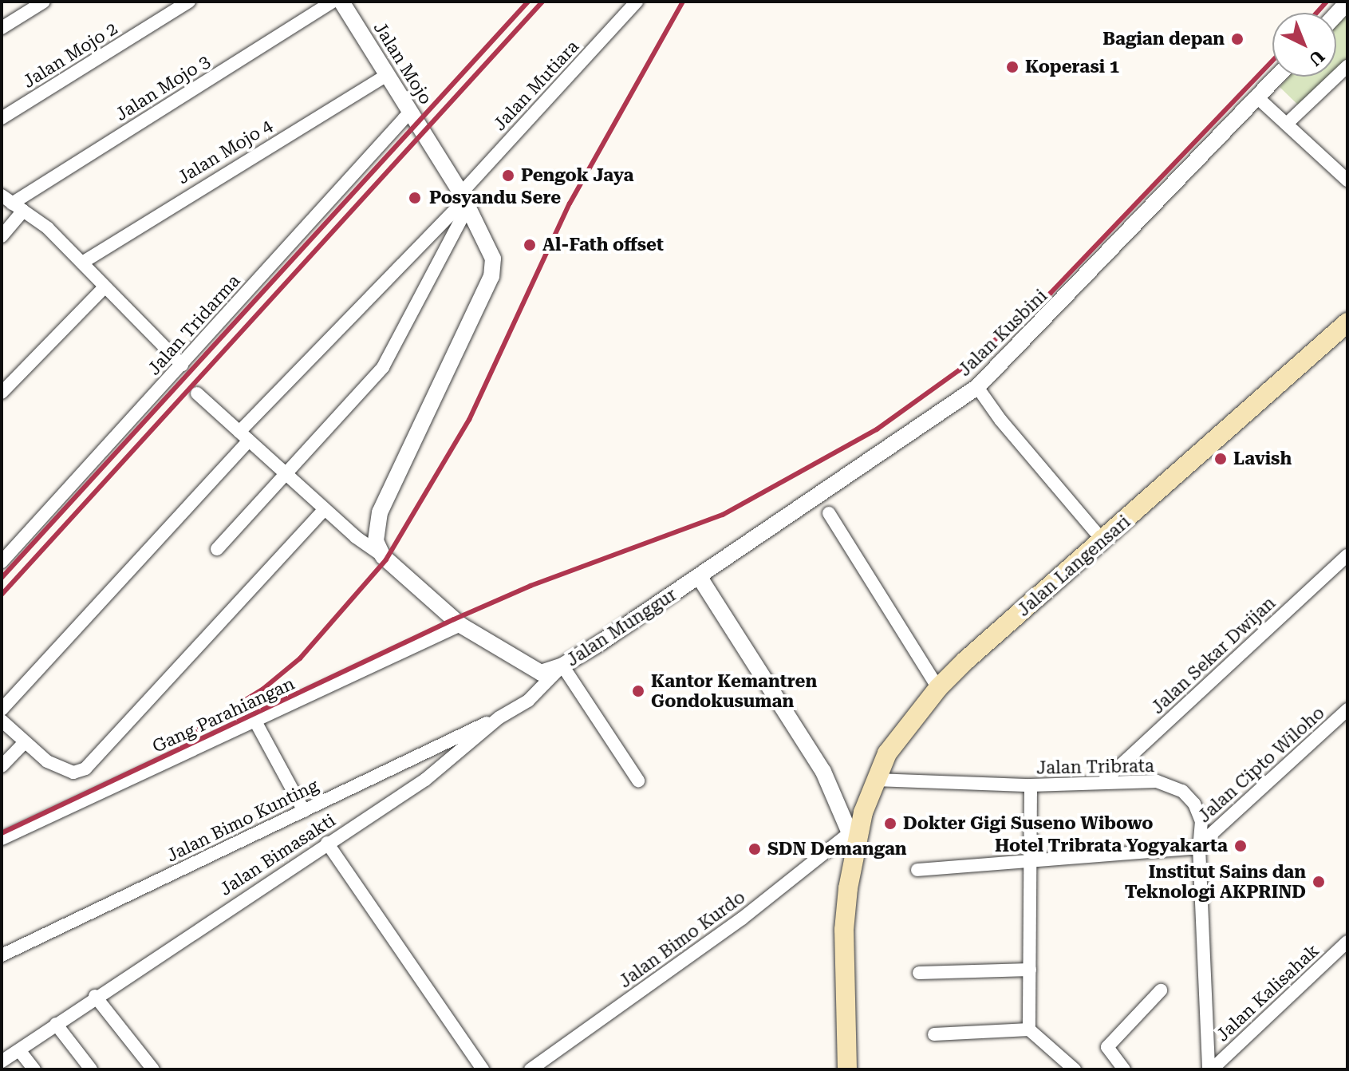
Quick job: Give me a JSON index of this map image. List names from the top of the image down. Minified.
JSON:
{"streets":{"main road":["Jalan Langensari"],"street":["Jalan Mojo 2","Jalan Mojo","Jalan Mutiara","Jalan Mojo 3","Jalan Mojo 4","Jalan Tridarma","Jalan Kusbini","Jalan Munggur","Jalan Sekar Dwijan","Gang Parahiangan","Jalan Cipto Wiloho","Jalan Tribrata","Jalan Bimo Kunting","Jalan Bimasakti","Jalan Bimo Kurdo","Jalan Kalisahak"]},"crossings":[["Jalan Mojo","Jalan Mutiara"],["Jalan Mojo","Jalan Mojo 4"],["Jalan Mojo","Jalan Tridarma"],["Jalan Kusbini","Jalan Munggur"],["Jalan Langensari","Jalan Tribrata"],["Jalan Langensari","Jalan Bimo Kurdo"],["Jalan Munggur","Gang Parahiangan"],["Jalan Munggur","Jalan Bimasakti"],["Jalan Sekar Dwijan","Jalan Tribrata"],["Jalan Cipto Wiloho","Jalan Tribrata"],["Jalan Tribrata","Jalan Kalisahak"],["Jalan Bimo Kunting","Jalan Bimasakti"]],"places":["Bagian depan","Koperasi 1","Pengok Jaya","Posyandu Sere","Al-Fath offset","Lavish","Kantor Kemantren Gondokusuman","Dokter Gigi Suseno Wibowo","Hotel Tribrata Yogyakarta","SDN Demangan","Institut Sains dan Teknologi AKPRIND"],"north":"bottom right"}
